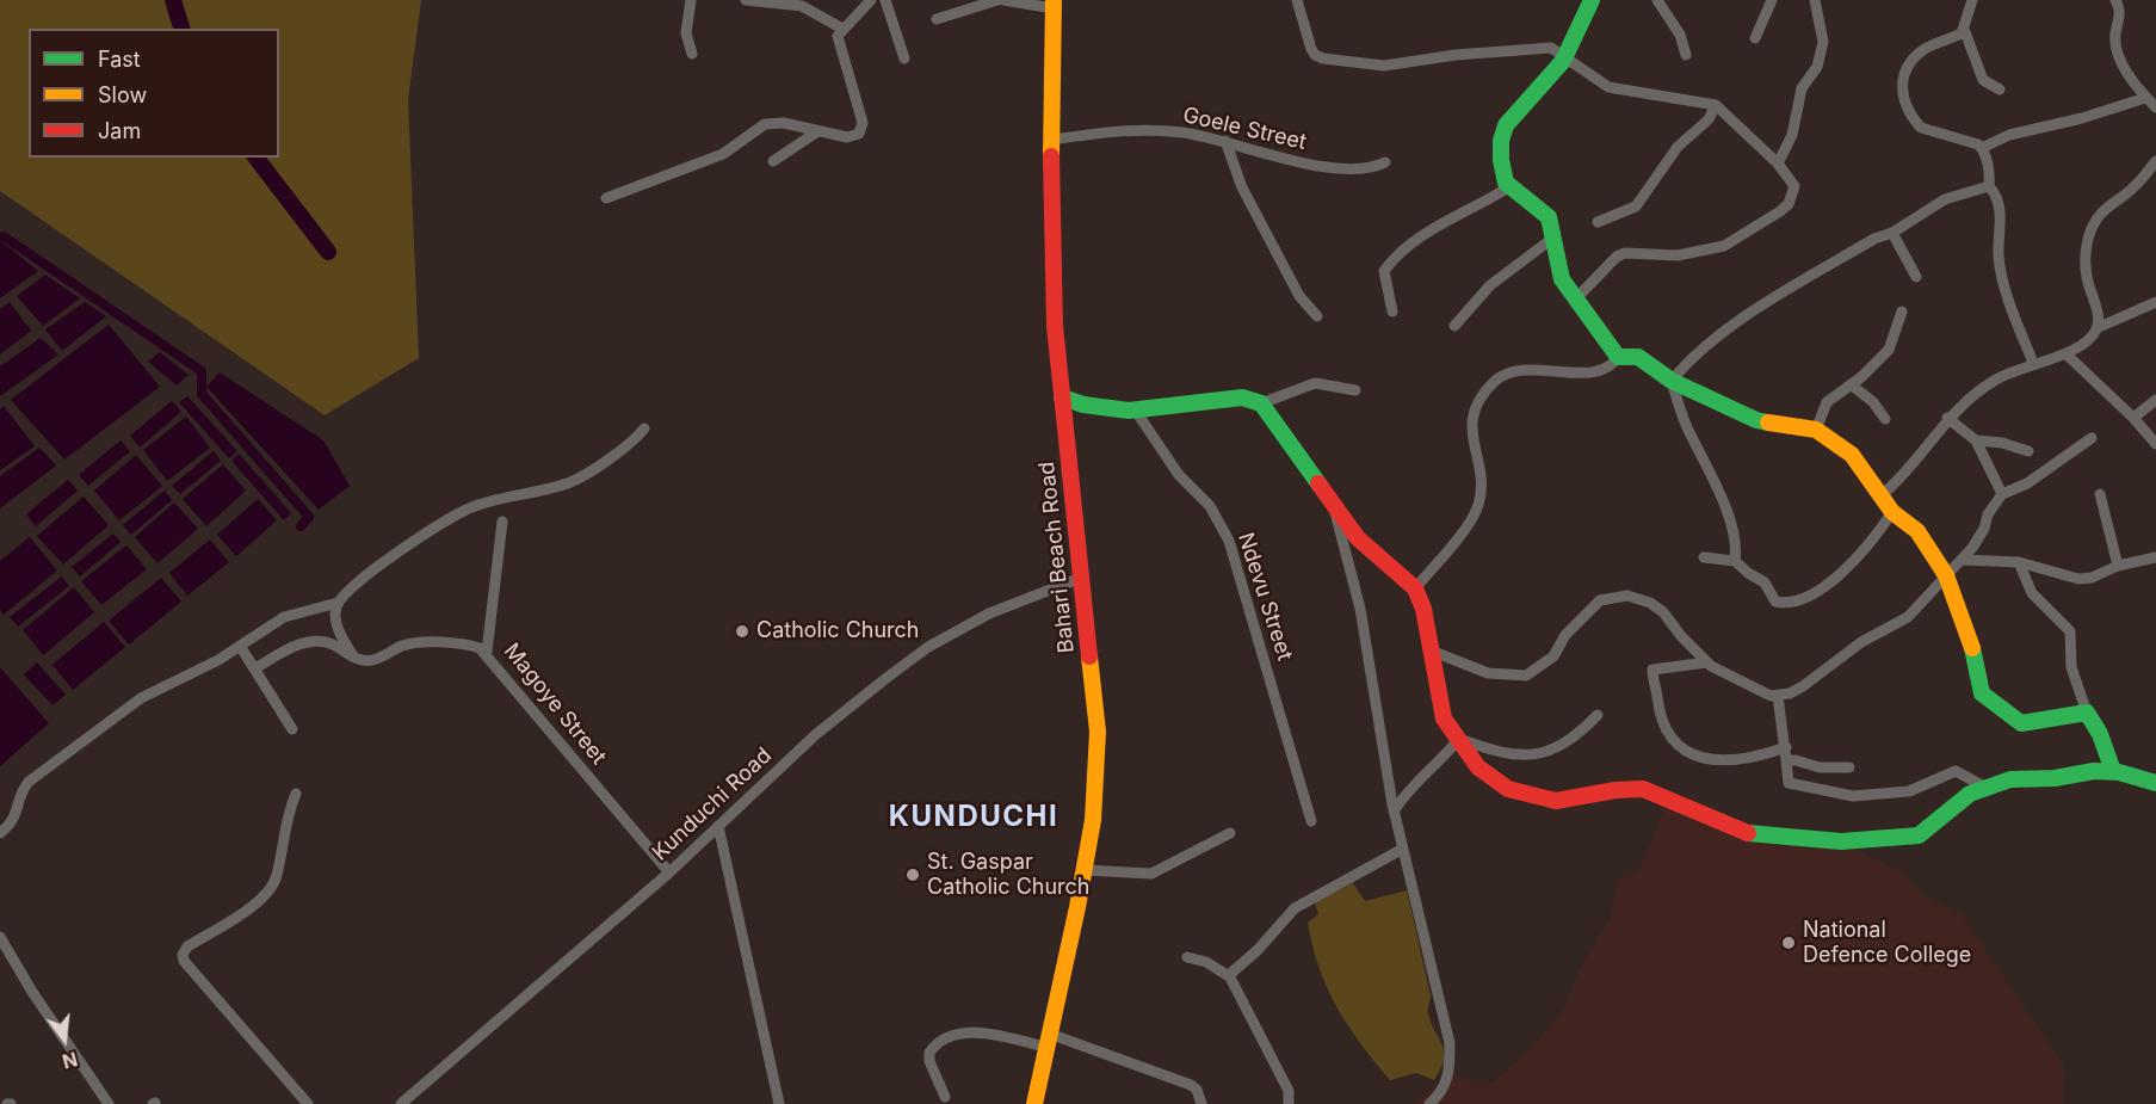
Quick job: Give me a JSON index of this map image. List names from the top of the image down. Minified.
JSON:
{"streets":{"street":["Goele Street","Bahari Beach Road","Ndevu Street","Magoye Street","Kunduchi Road"]},"crossings":[["Goele Street","Bahari Beach Road"],["Bahari Beach Road","Kunduchi Road"],["Magoye Street","Kunduchi Road"]],"districts":["KUNDUCHI"],"places":["Catholic Church","St. Gaspar Catholic Church","National Defence College"],"legend":["Fast","Slow","Jam"],"north":"bottom"}
